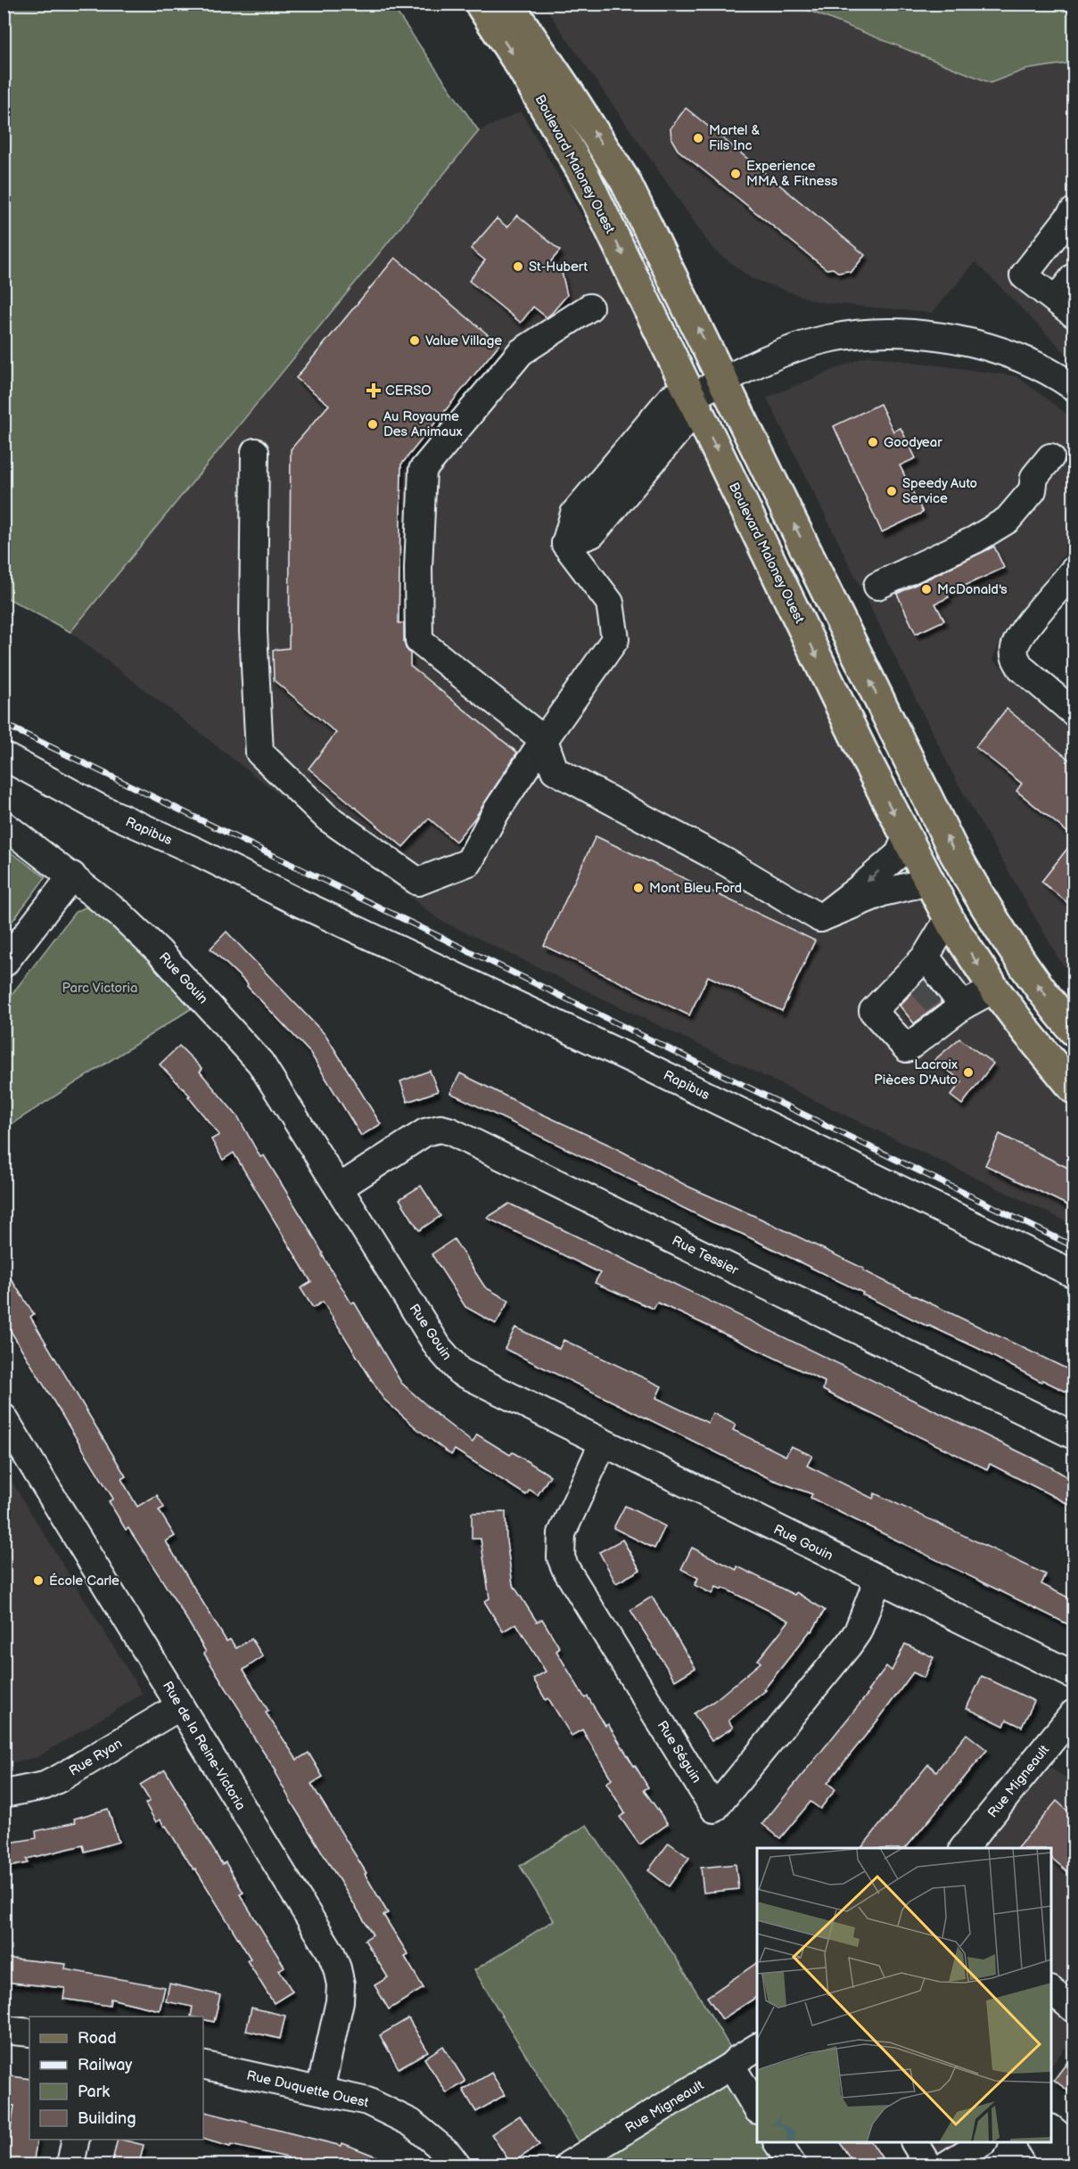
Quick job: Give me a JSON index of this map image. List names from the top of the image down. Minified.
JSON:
{"streets":{"main road":["Boulevard Maloney Ouest"],"street":["Rapibus","Rue Gouin","Rue Tessier","Rue de la Reine-Victoria","Rue Séguin","Rue Ryan","Rue Migneault","Rue Duquette Ouest"]},"crossings":[["Rue Gouin","Rue Tessier"],["Rue Gouin","Rue Séguin"],["Rue de la Reine-Victoria","Rue Ryan"],["Rue de la Reine-Victoria","Rue Duquette Ouest"]],"parks":["Parc Victoria"],"places":{"other":["Martel & Fils Inc","Experience MMA & Fitness","St-Hubert","Value Village","Au Royaume Des Animaux","Goodyear","Speedy Auto Service","McDonald's","Mont Bleu Ford","Lacroix Pièces D'Auto","École Carle"],"health":["CERSO"]},"legend":["Road","Railway","Park","Building"]}
